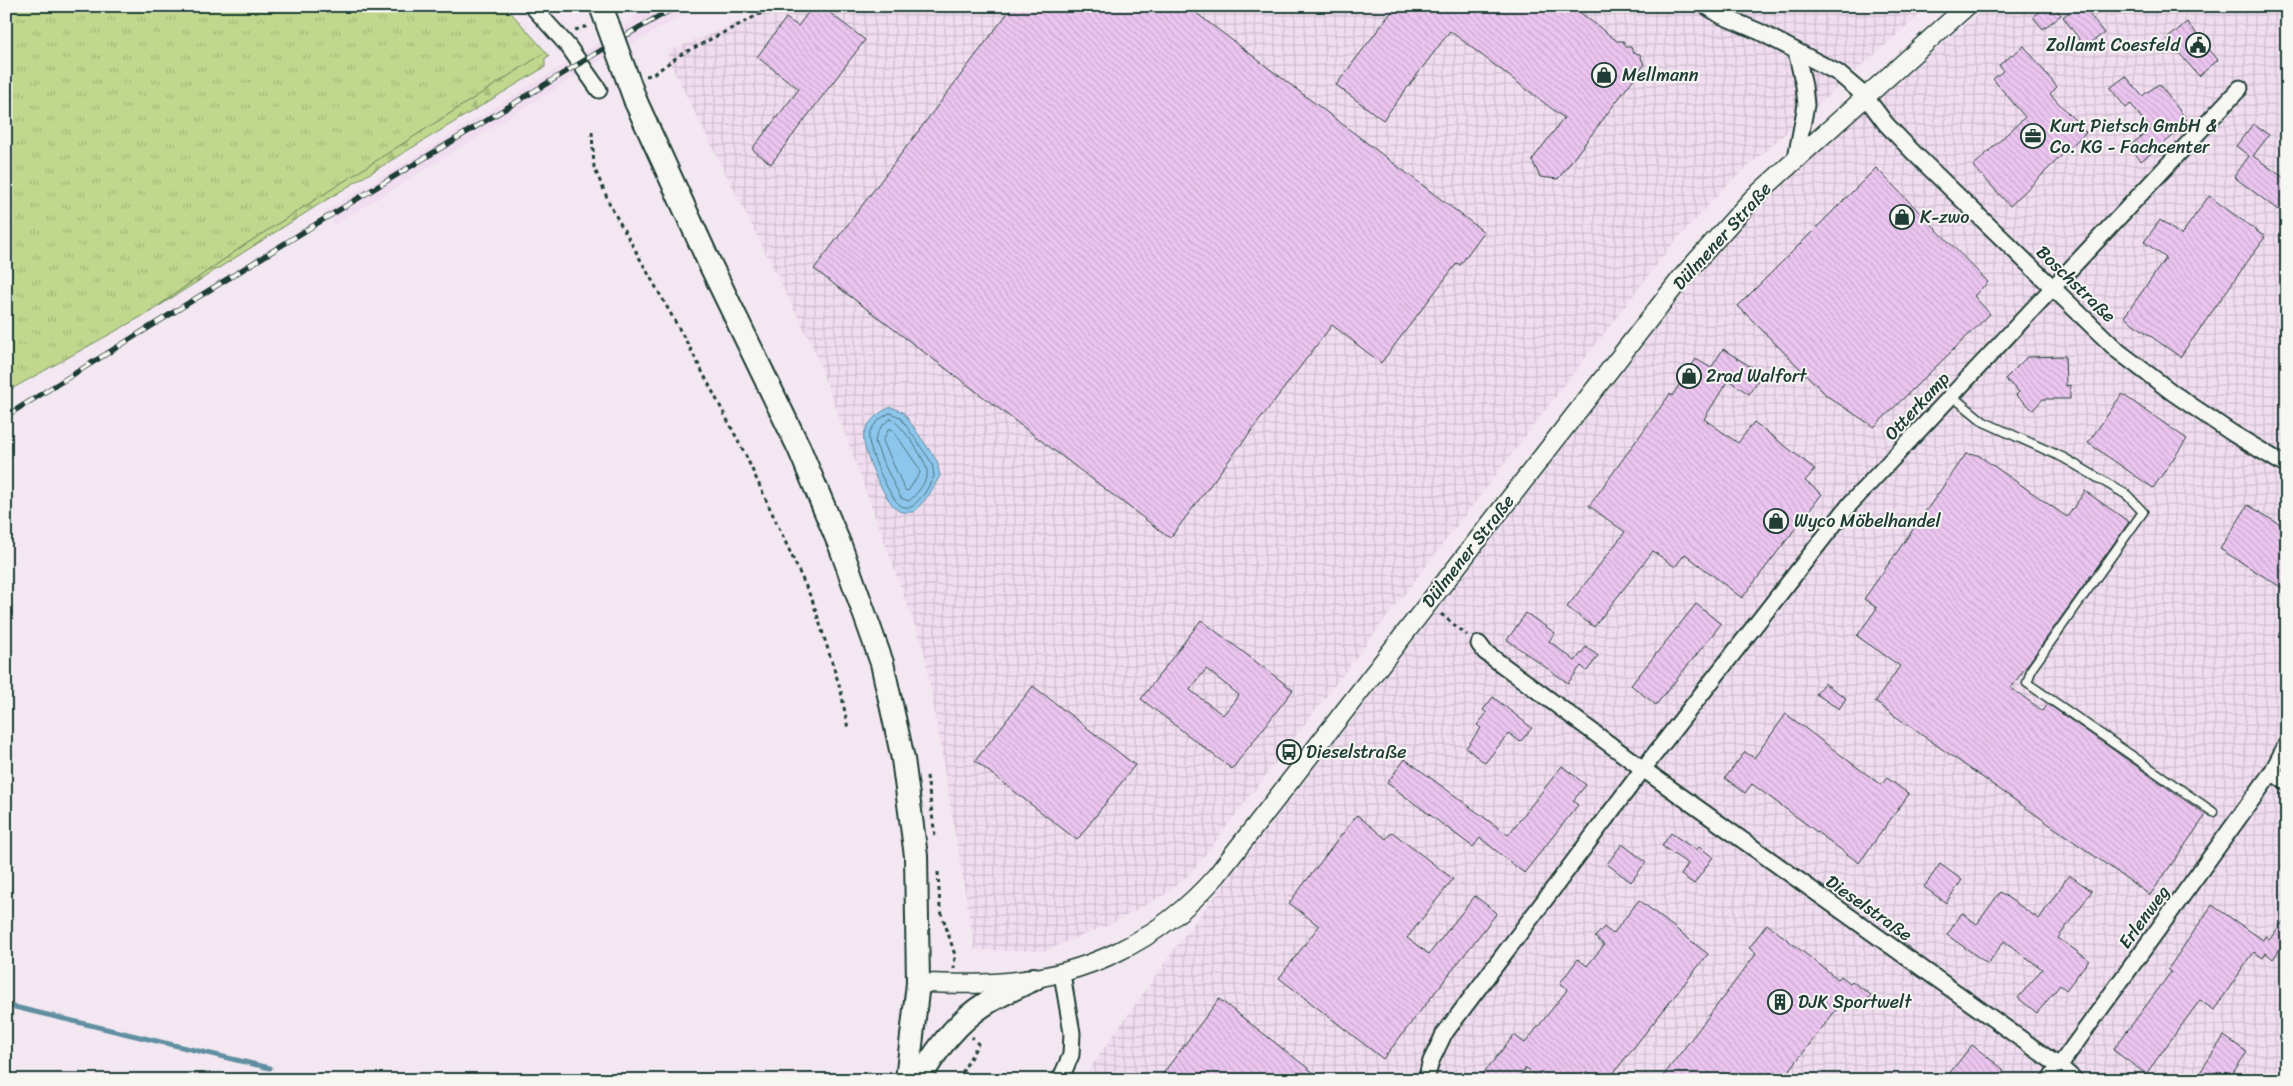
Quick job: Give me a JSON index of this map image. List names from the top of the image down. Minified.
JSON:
{"streets":{"street":["Dülmener Straße","Boschstraße","Otterkamp","Dieselstraße","Erlenweg"]},"crossings":[["Dülmener Straße","Boschstraße"],["Boschstraße","Otterkamp"],["Otterkamp","Dieselstraße"],["Dieselstraße","Erlenweg"]],"places":{"public building":["Zollamt Coesfeld"],"shop":["Mellmann","K-zwo","2rad Walfort","Wyco Möbelhandel"],"office":["Kurt Pietsch GmbH & Co. KG - Fachcenter"],"bus stop":["Dieselstraße"],"building":["DJK Sportwelt"]}}
